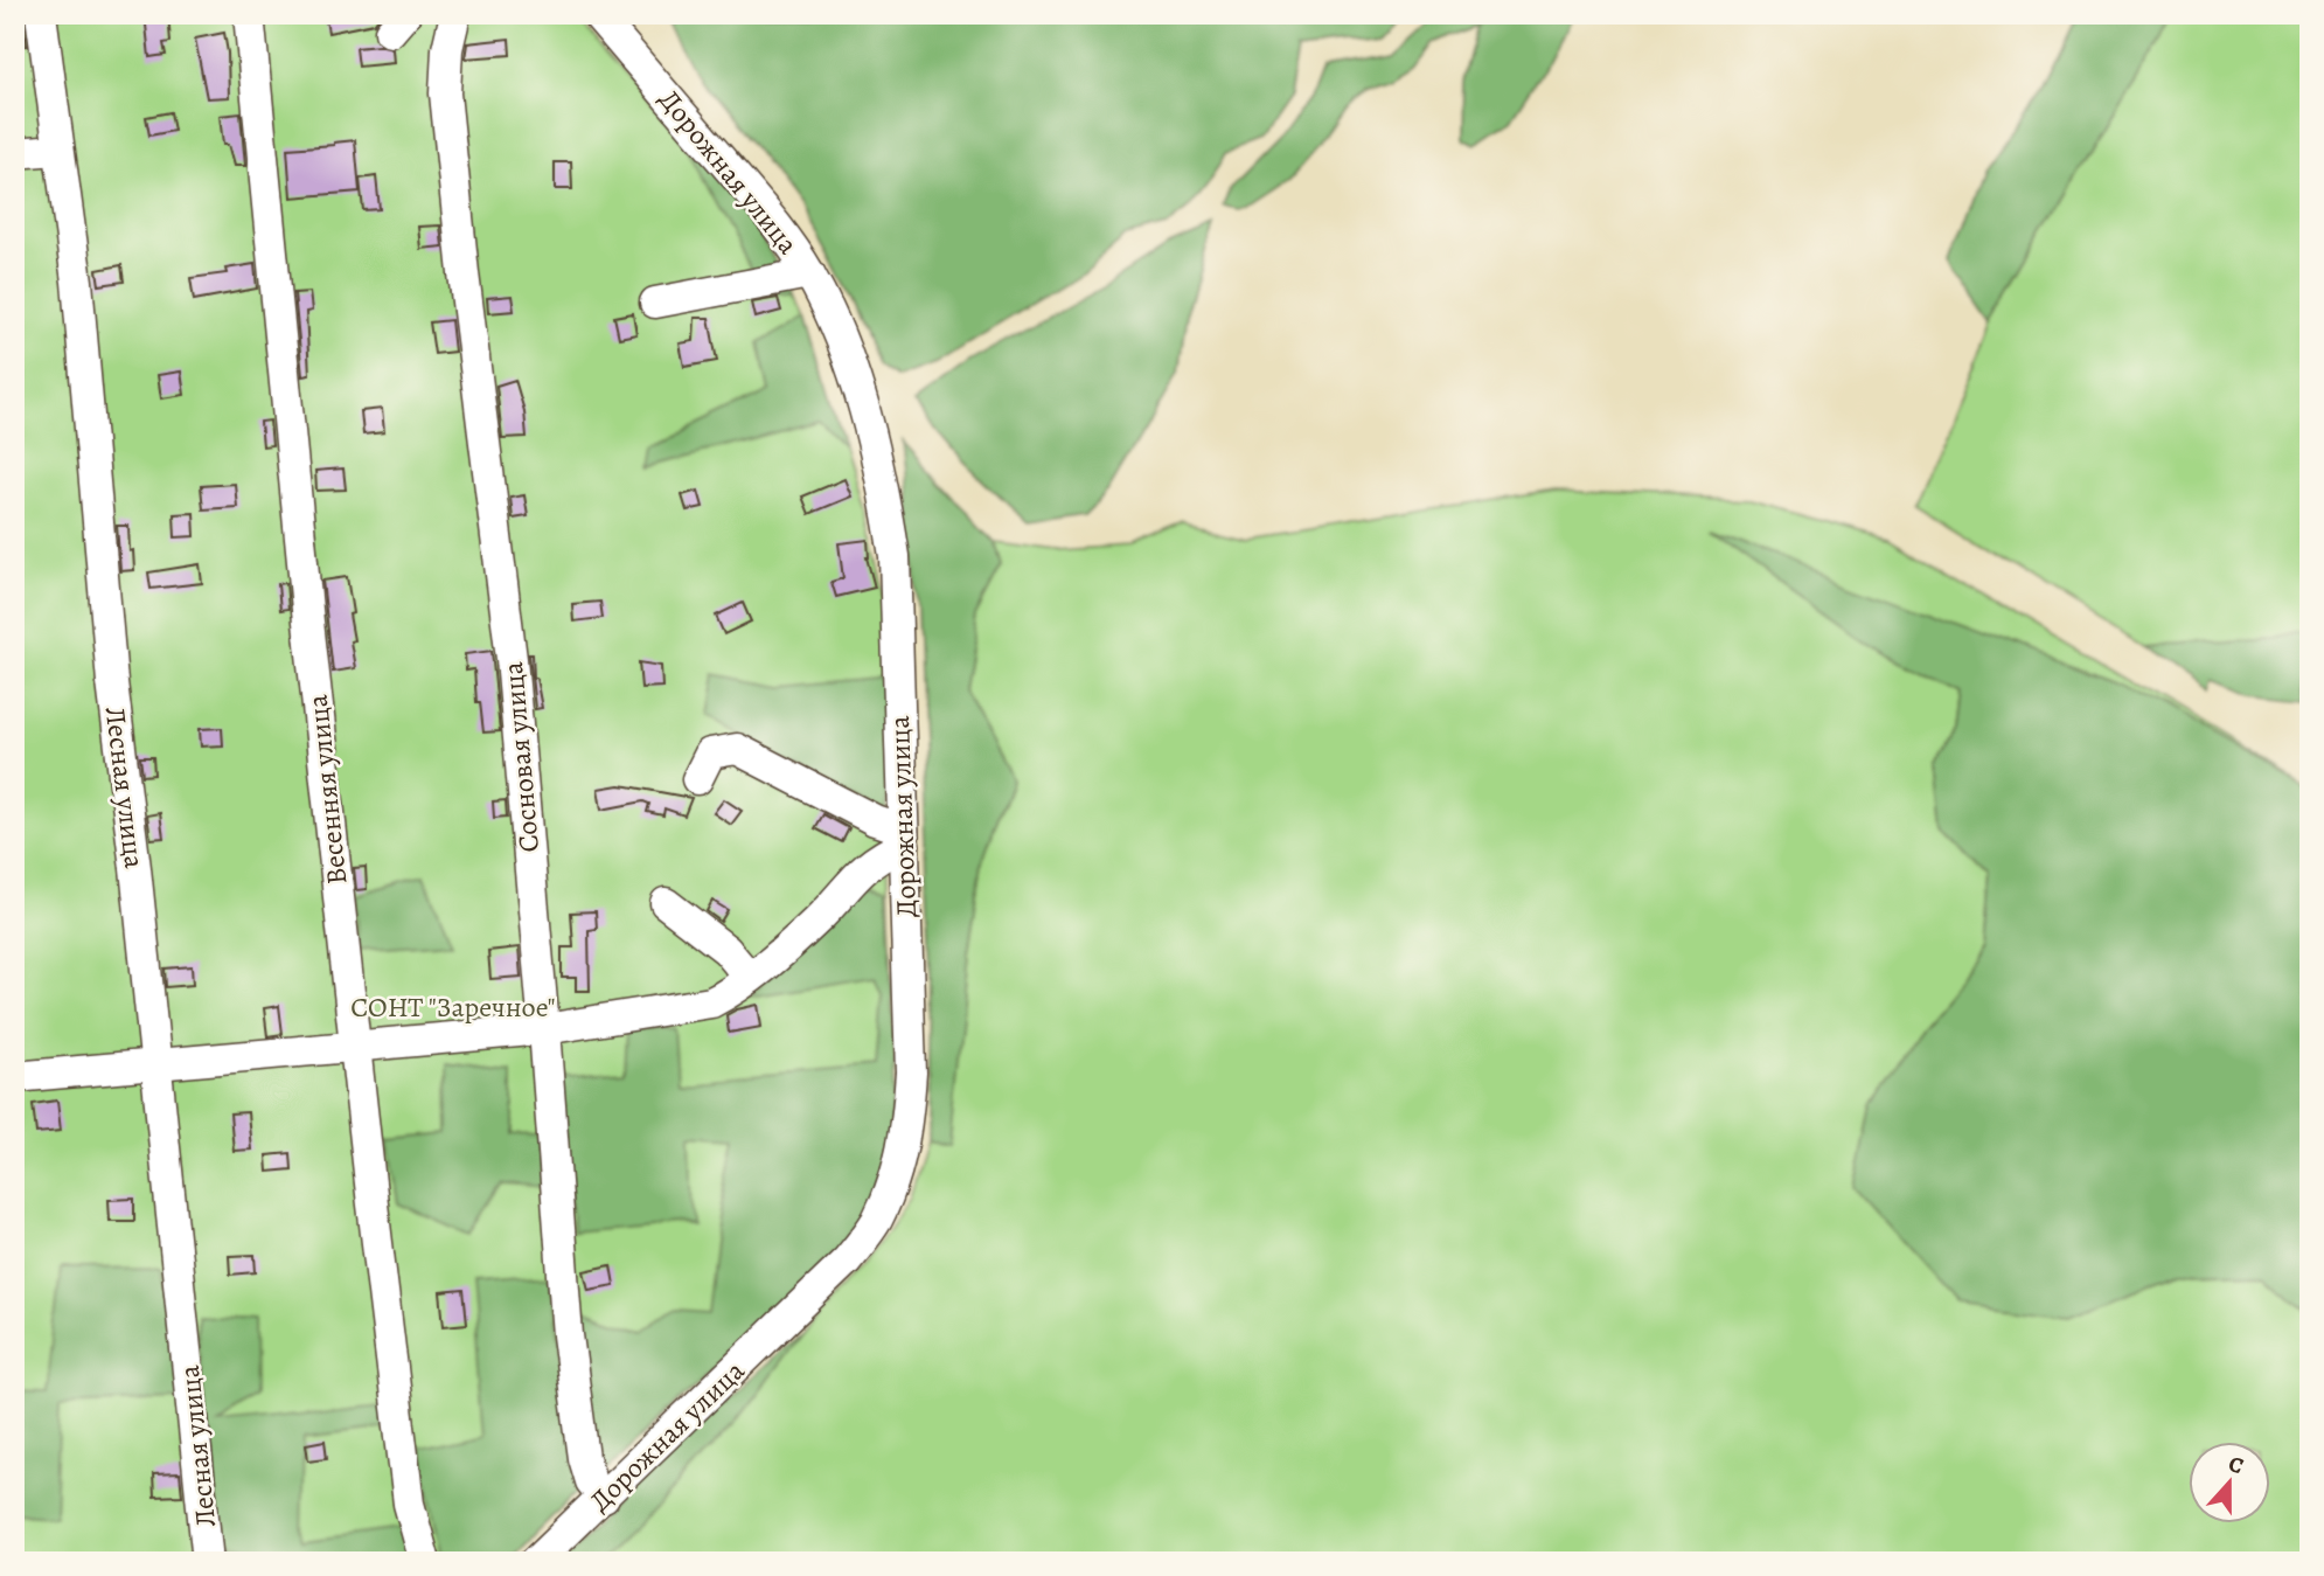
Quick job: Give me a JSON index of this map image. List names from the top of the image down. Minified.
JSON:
{"streets":{"street":["Дорожная улица","Сосновая улица","Лесная улица","Весенняя улица"]},"crossings":[["Дорожная улица","Сосновая улица"]],"parks":["СОНТ \"Заречное\""],"north":"top"}
